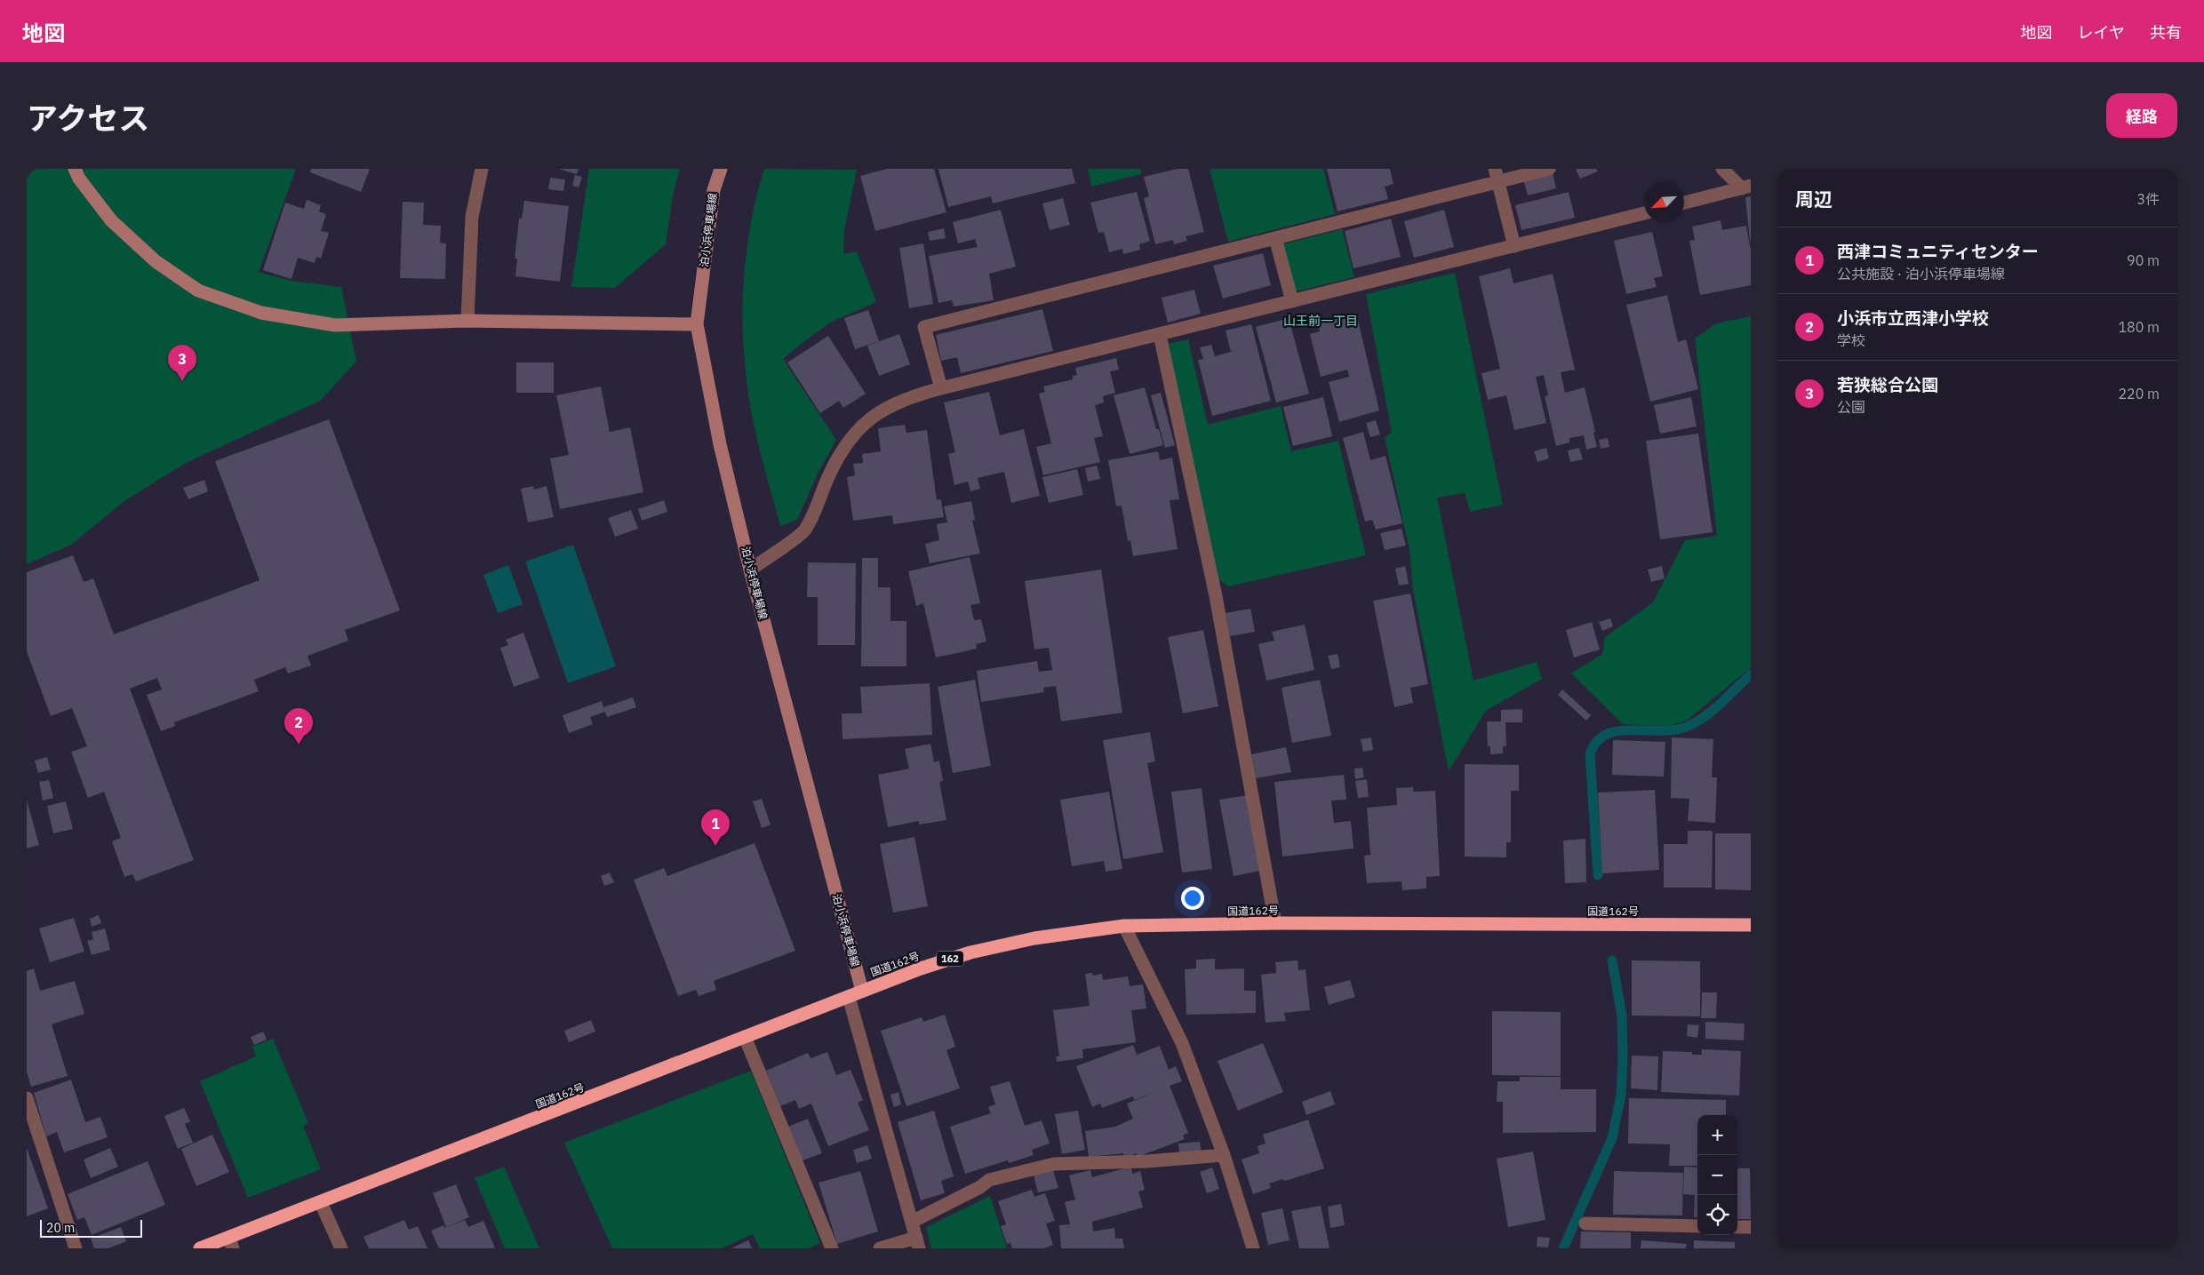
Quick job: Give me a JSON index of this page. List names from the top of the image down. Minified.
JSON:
{"streets":{"highway":["国道162号","162"],"main road":["泊小浜停車場線"]},"crossings":[["泊小浜停車場線","国道162号"]],"districts":["山王前一丁目"],"scale_bar":"20 m","north":"bottom left","page":{"header":"地図","nav":["地図","レイヤ","共有"],"title":"アクセス","buttons":"経路","heading":["周辺","3件"],"list":[{"mark":"1","name":"西津コミュニティセンター","note":"公共施設 · 泊小浜停車場線","value":"90 m"},{"mark":"2","name":"小浜市立西津小学校","note":"学校","value":"180 m"},{"mark":"3","name":"若狭総合公園","note":"公園","value":"220 m"}],"pins":["3","2","1"],"map_buttons":["+","−"],"scale":"20 m"}}
